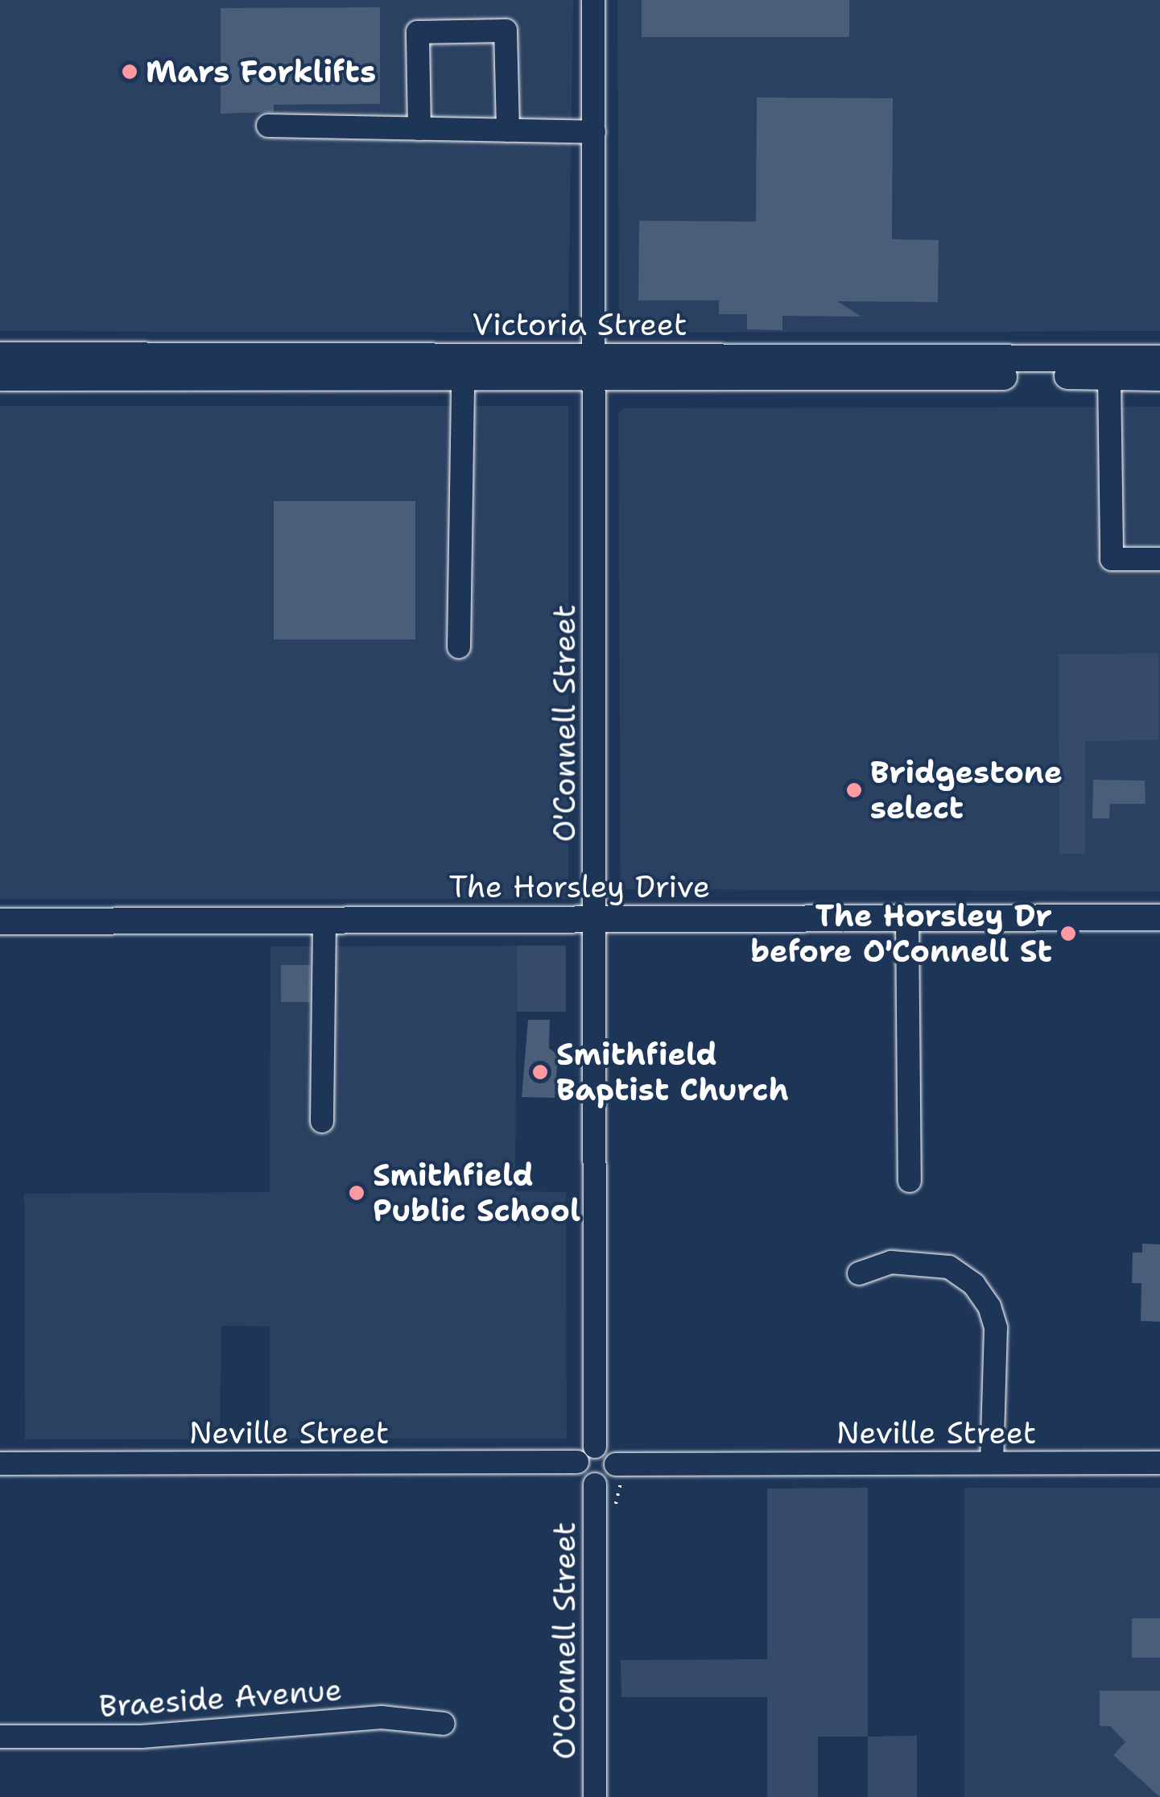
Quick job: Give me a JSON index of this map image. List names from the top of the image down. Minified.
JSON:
{"streets":{"main road":["Victoria Street","The Horsley Drive"],"street":["O'Connell Street","Neville Street","Braeside Avenue"]},"crossings":[["Victoria Street","O'Connell Street"],["O'Connell Street","The Horsley Drive"],["O'Connell Street","Neville Street"]],"places":["Mars Forklifts","Bridgestone select","The Horsley Dr before O'Connell St","Smithfield Baptist Church","Smithfield Public School"]}
